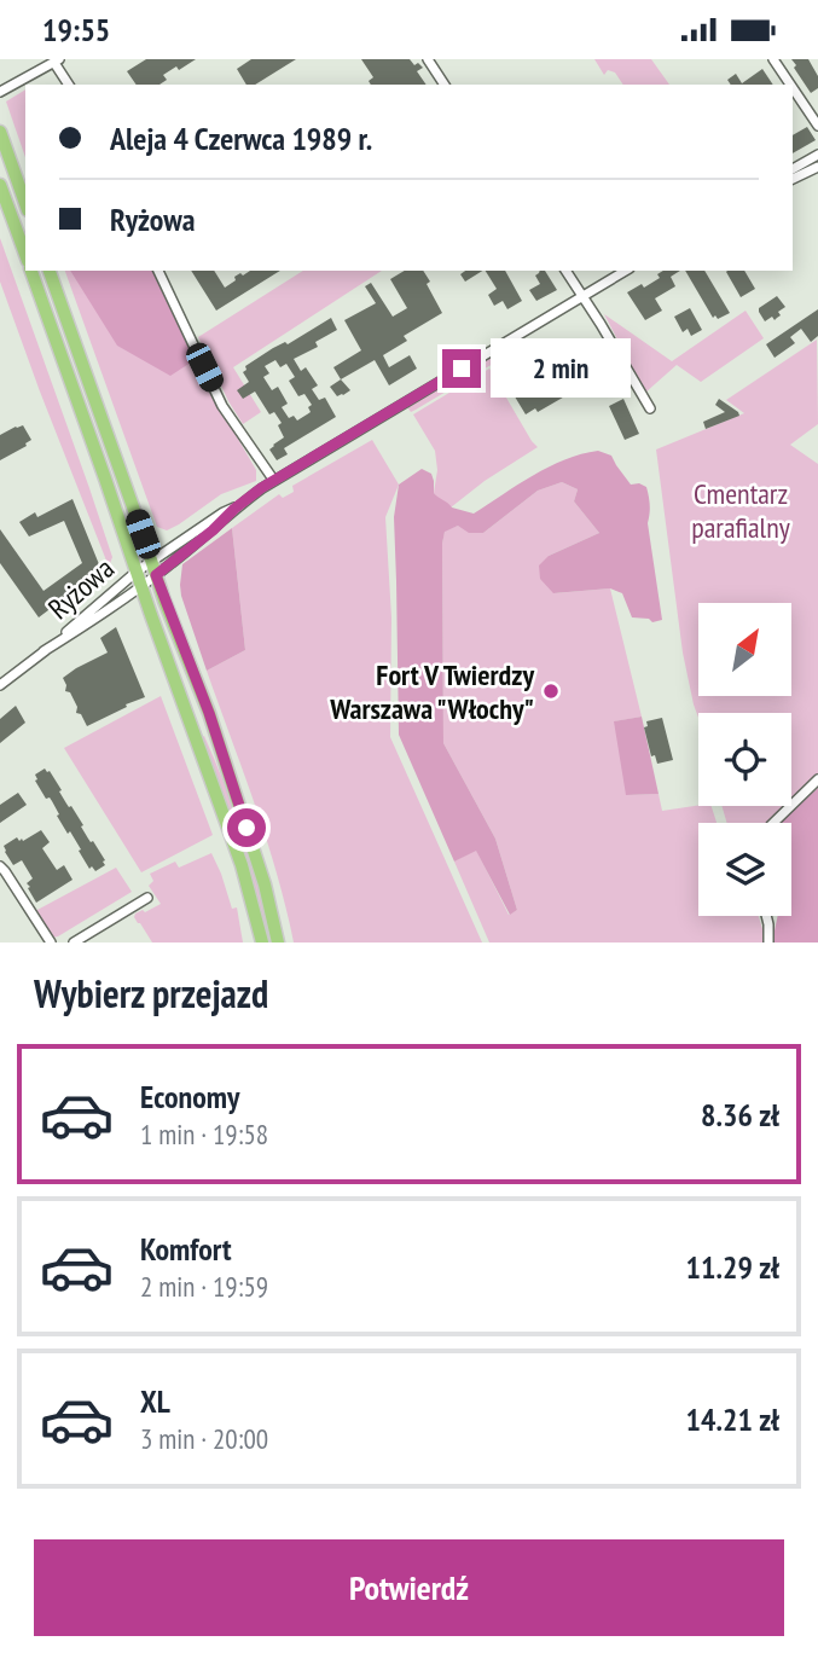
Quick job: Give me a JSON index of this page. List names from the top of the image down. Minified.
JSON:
{"streets":{"street":["Ryżowa"]},"parks":["Cmentarz parafialny"],"places":["Fort V Twierdzy Warszawa \"Włochy\""],"north":"top right","page":{"status":"19:55","banner":["Aleja 4 Czerwca 1989 r.","Ryżowa"],"bubble":"2 min","heading":"Wybierz przejazd","list":[{"name":"Economy","note":"1 min · 19:58","value":"8.36 zł"},{"name":"Komfort","note":"2 min · 19:59","value":"11.29 zł"},{"name":"XL","note":"3 min · 20:00","value":"14.21 zł"}],"buttons":"Potwierdź"}}
